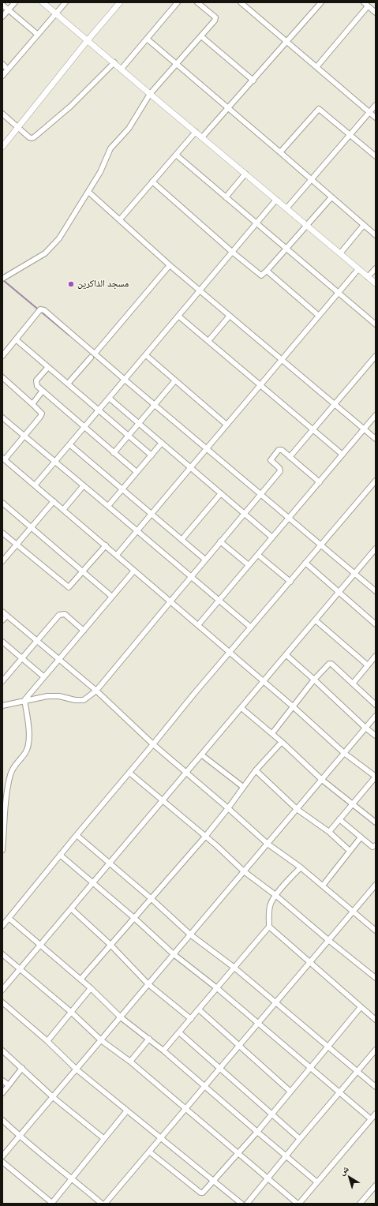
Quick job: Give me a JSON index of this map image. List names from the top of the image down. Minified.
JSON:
{"places":["مسجد الذاكرين"],"north":"top left"}
